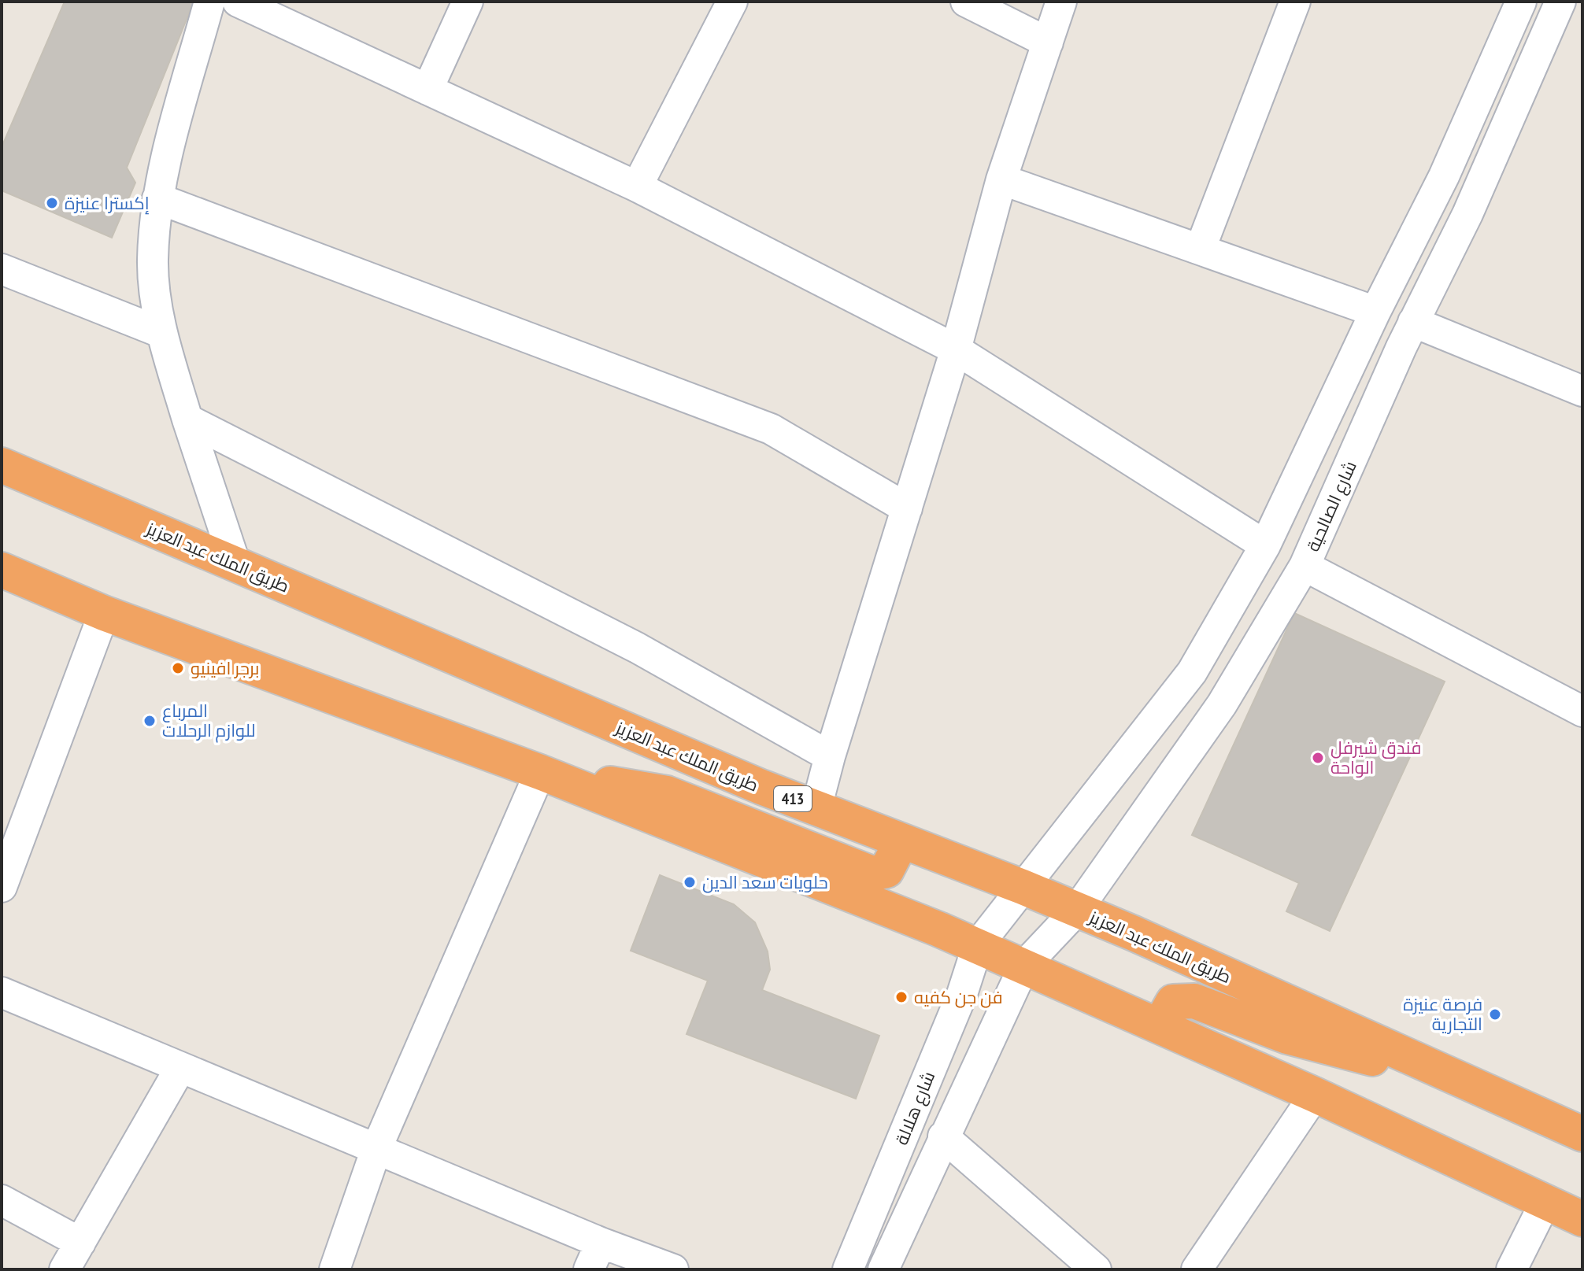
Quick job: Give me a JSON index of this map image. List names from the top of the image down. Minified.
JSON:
{"streets":{"highway":["طريق الملك عبد العزيز","413"],"street":["شارع الصالحية","شارع هلالة"]},"crossings":[["شارع الصالحية","طريق الملك عبد العزيز"],["شارع الصالحية","شارع هلالة"]],"places":["إكسترا عنيزة","برجر افينيو","المرباع للوازم الرحلات","فندق شيرفل الواحة","حلويات سعد الدين","فن جن كفيه","فرصة عنيزة التجارية"]}
